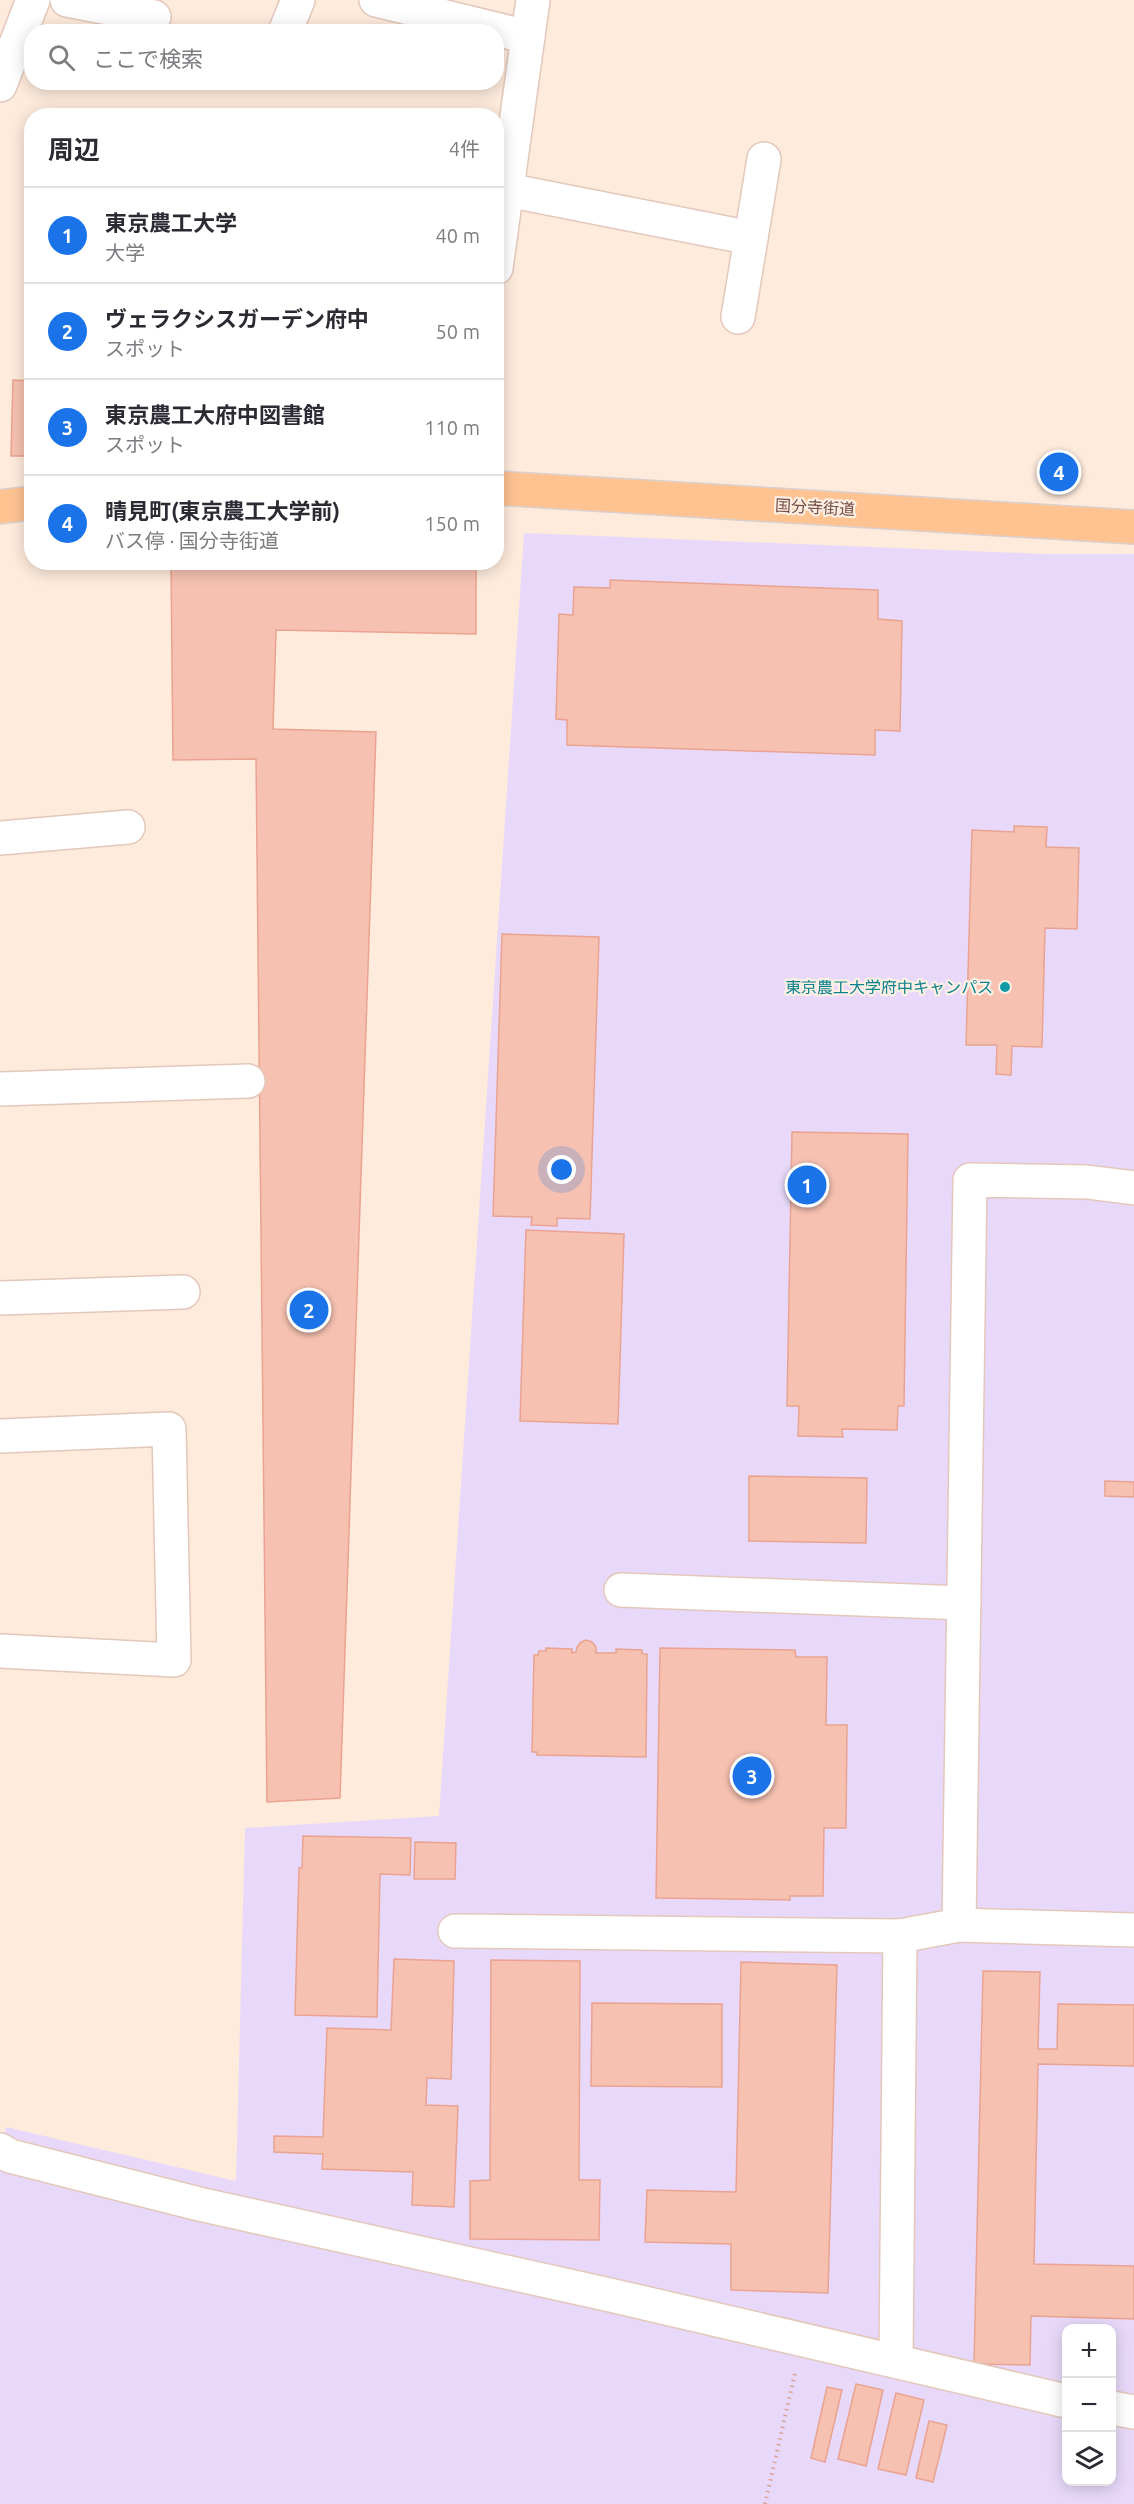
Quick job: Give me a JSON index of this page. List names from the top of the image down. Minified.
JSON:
{"streets":{"main road":["国分寺街道"]},"places":["東京農工大学府中キャンパス"],"page":{"search":"ここで検索","heading":["周辺","4件"],"list":[{"mark":"1","name":"東京農工大学","note":"大学","value":"40 m"},{"mark":"2","name":"ヴェラクシスガーデン府中","note":"スポット","value":"50 m"},{"mark":"3","name":"東京農工大府中図書館","note":"スポット","value":"110 m"},{"mark":"4","name":"晴見町(東京農工大学前)","note":"バス停 · 国分寺街道","value":"150 m"}],"pins":["4","1","2","3"],"map_buttons":["+","−"]}}
